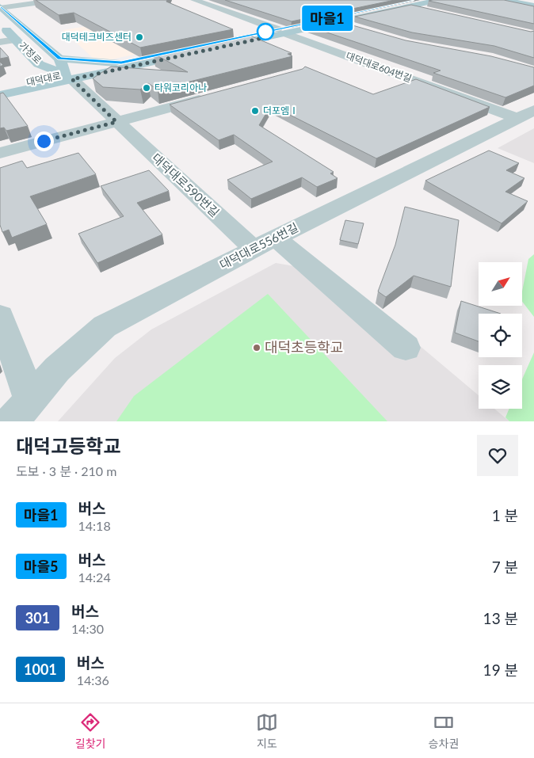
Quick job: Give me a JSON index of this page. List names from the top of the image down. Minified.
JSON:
{"streets":{"main road":["가정로","대덕대로"],"street":["대덕대로604번길","대덕대로590번길","대덕대로556번길"]},"crossings":[["가정로","대덕대로"],["가정로","대덕대로590번길"],["대덕대로604번길","대덕대로556번길"],["대덕대로","대덕대로590번길"],["대덕대로590번길","대덕대로556번길"]],"places":["대덕테크비즈센터","타워코리아나","더포엠Ⅰ","대덕초등학교"],"lines":["bus line 마을1"],"north":"top right","page":{"on_map":"마을1","heading":["대덕고등학교","도보 · 3 분 · 210 m"],"list":[{"mark":"마을1","name":"버스","note":"14:18","value":"1 분"},{"mark":"마을5","name":"버스","note":"14:24","value":"7 분"},{"mark":"301","name":"버스","note":"14:30","value":"13 분"},{"mark":"1001","name":"버스","note":"14:36","value":"19 분"}],"tabs":["길찾기","지도","승차권"]}}
